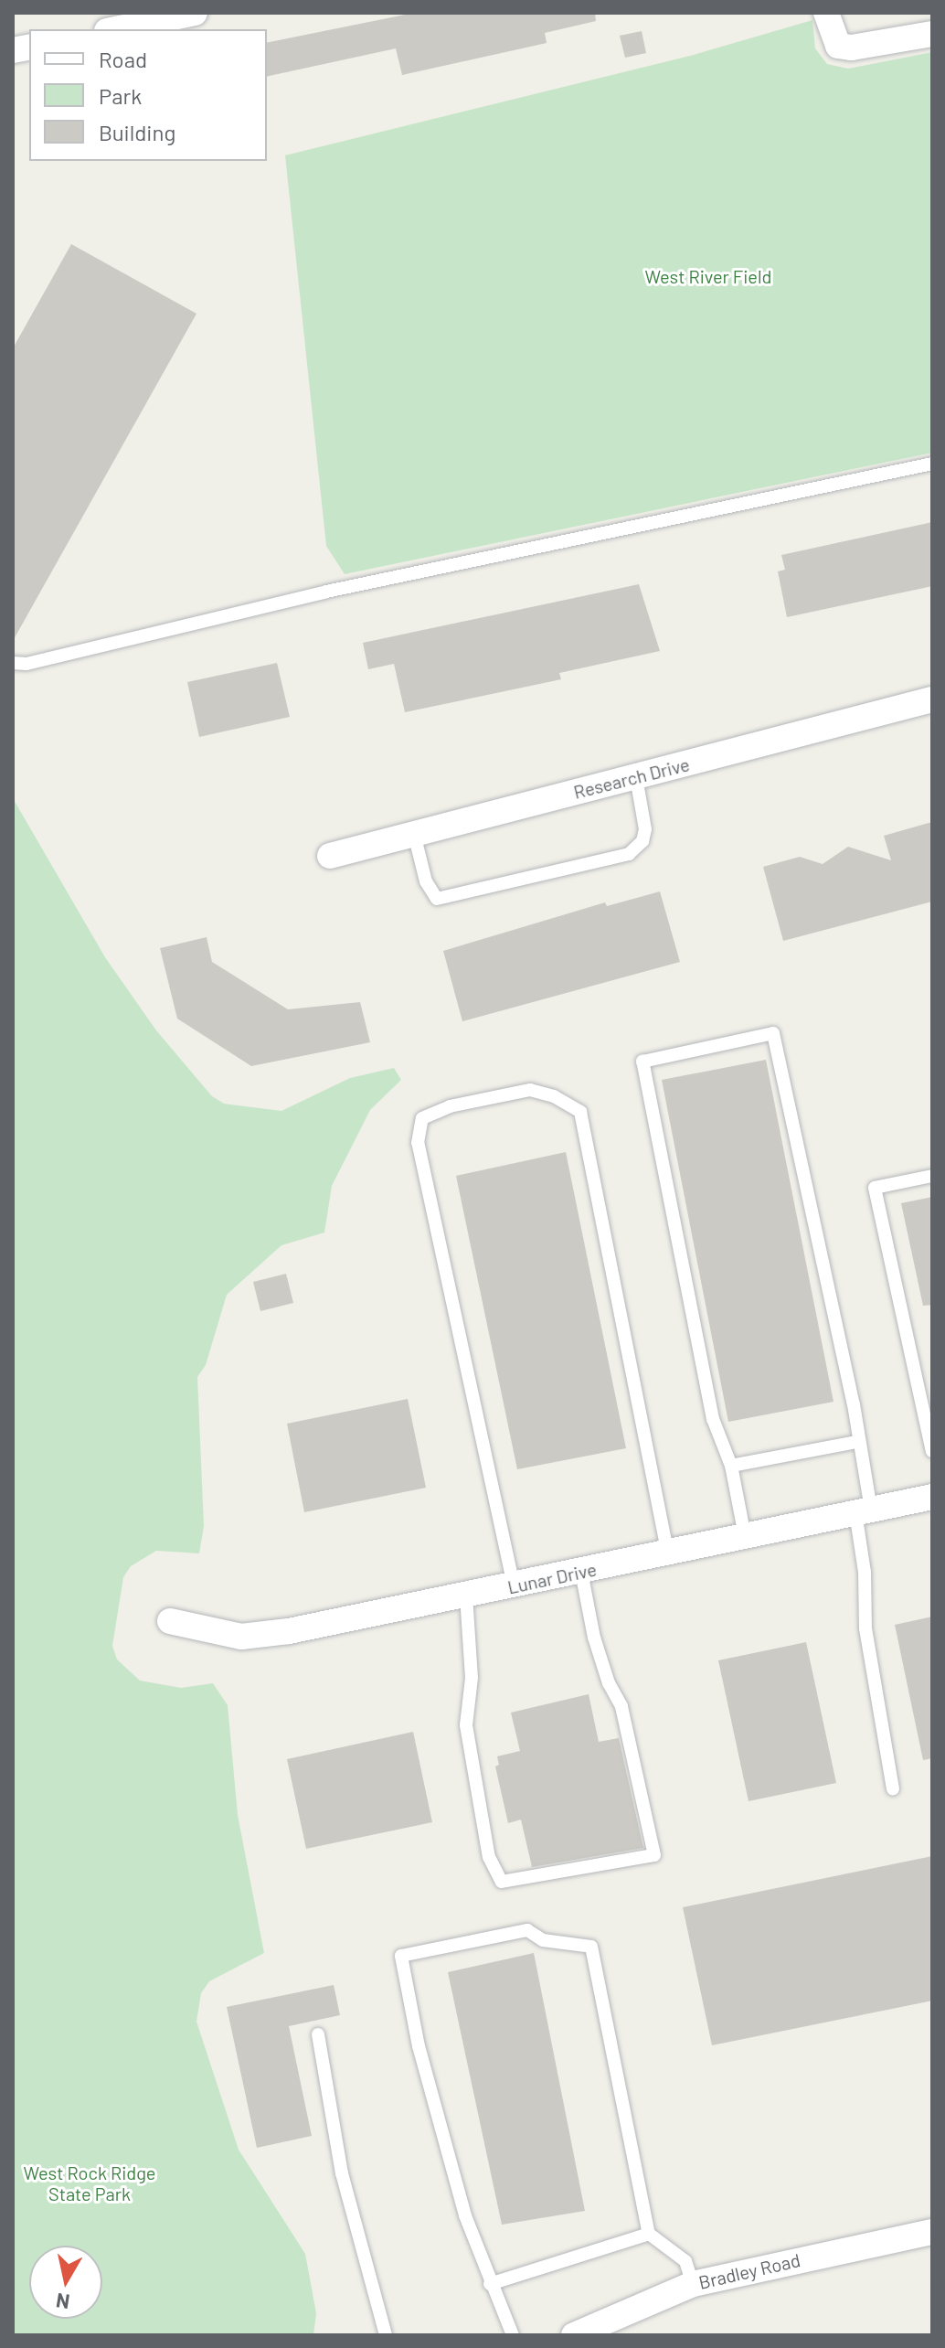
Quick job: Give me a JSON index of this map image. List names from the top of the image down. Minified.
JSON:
{"streets":{"street":["Research Drive","Lunar Drive","Bradley Road"]},"parks":["West River Field","West Rock Ridge State Park"],"legend":["Road","Park","Building"],"north":"bottom"}
